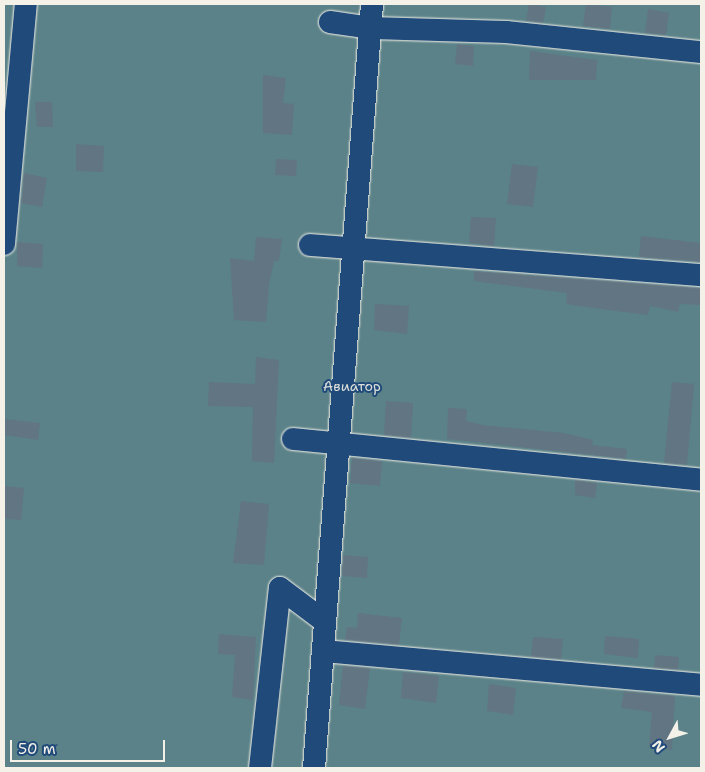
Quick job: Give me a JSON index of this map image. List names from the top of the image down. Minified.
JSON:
{"parks":["Авиатор"],"scale_bar":"50 m","north":"bottom left"}
